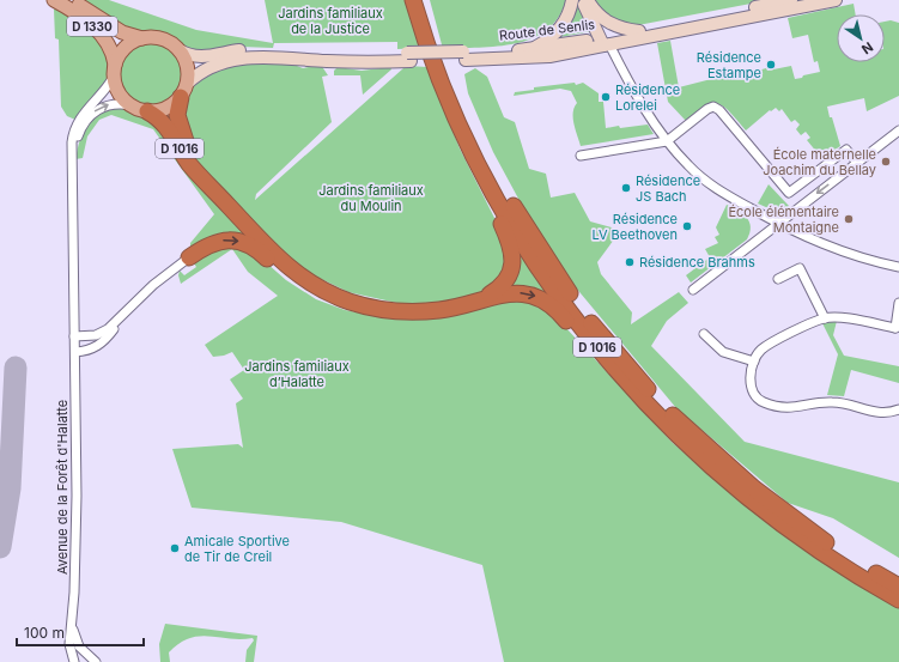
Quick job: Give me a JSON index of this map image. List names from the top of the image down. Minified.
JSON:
{"streets":{"highway":["D 1016"],"main road":["D 1330","Route de Senlis"],"street":["Avenue de la Forêt d'Halatte"]},"crossings":[["D 1330","D 1016"],["D 1330","Avenue de la Forêt d'Halatte"],["D 1016","Avenue de la Forêt d'Halatte"]],"parks":["Jardins familiaux de la Justice","Jardins familiaux du Moulin","Jardins familiaux d’Halatte"],"places":["Résidence Estampe","Résidence Lorelei","École maternelle Joachim du Bellay","Résidence JS Bach","École élémentaire Montaigne","Résidence LV Beethoven","Résidence Brahms","Amicale Sportive de Tir de Creil"],"scale_bar":"100 m","north":"bottom right"}
